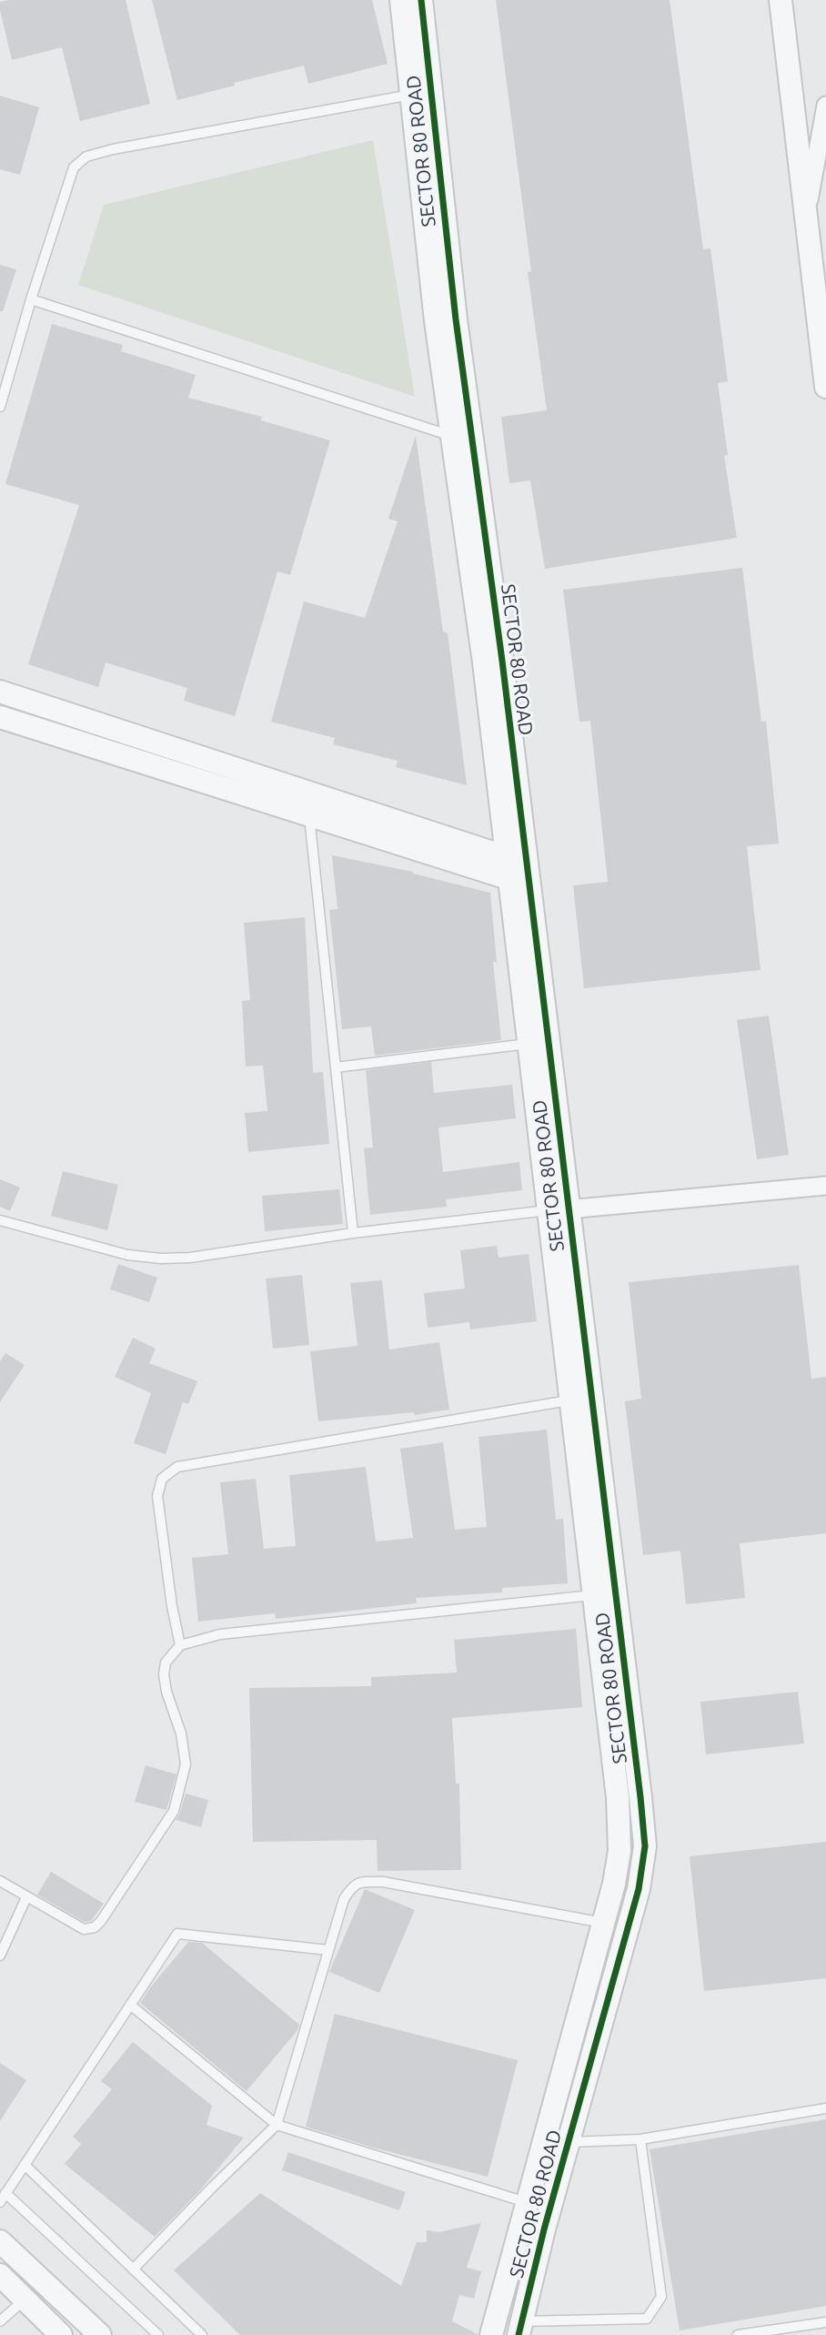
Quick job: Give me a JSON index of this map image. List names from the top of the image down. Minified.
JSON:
{"streets":{"street":["SECTOR 80 ROAD"]}}
